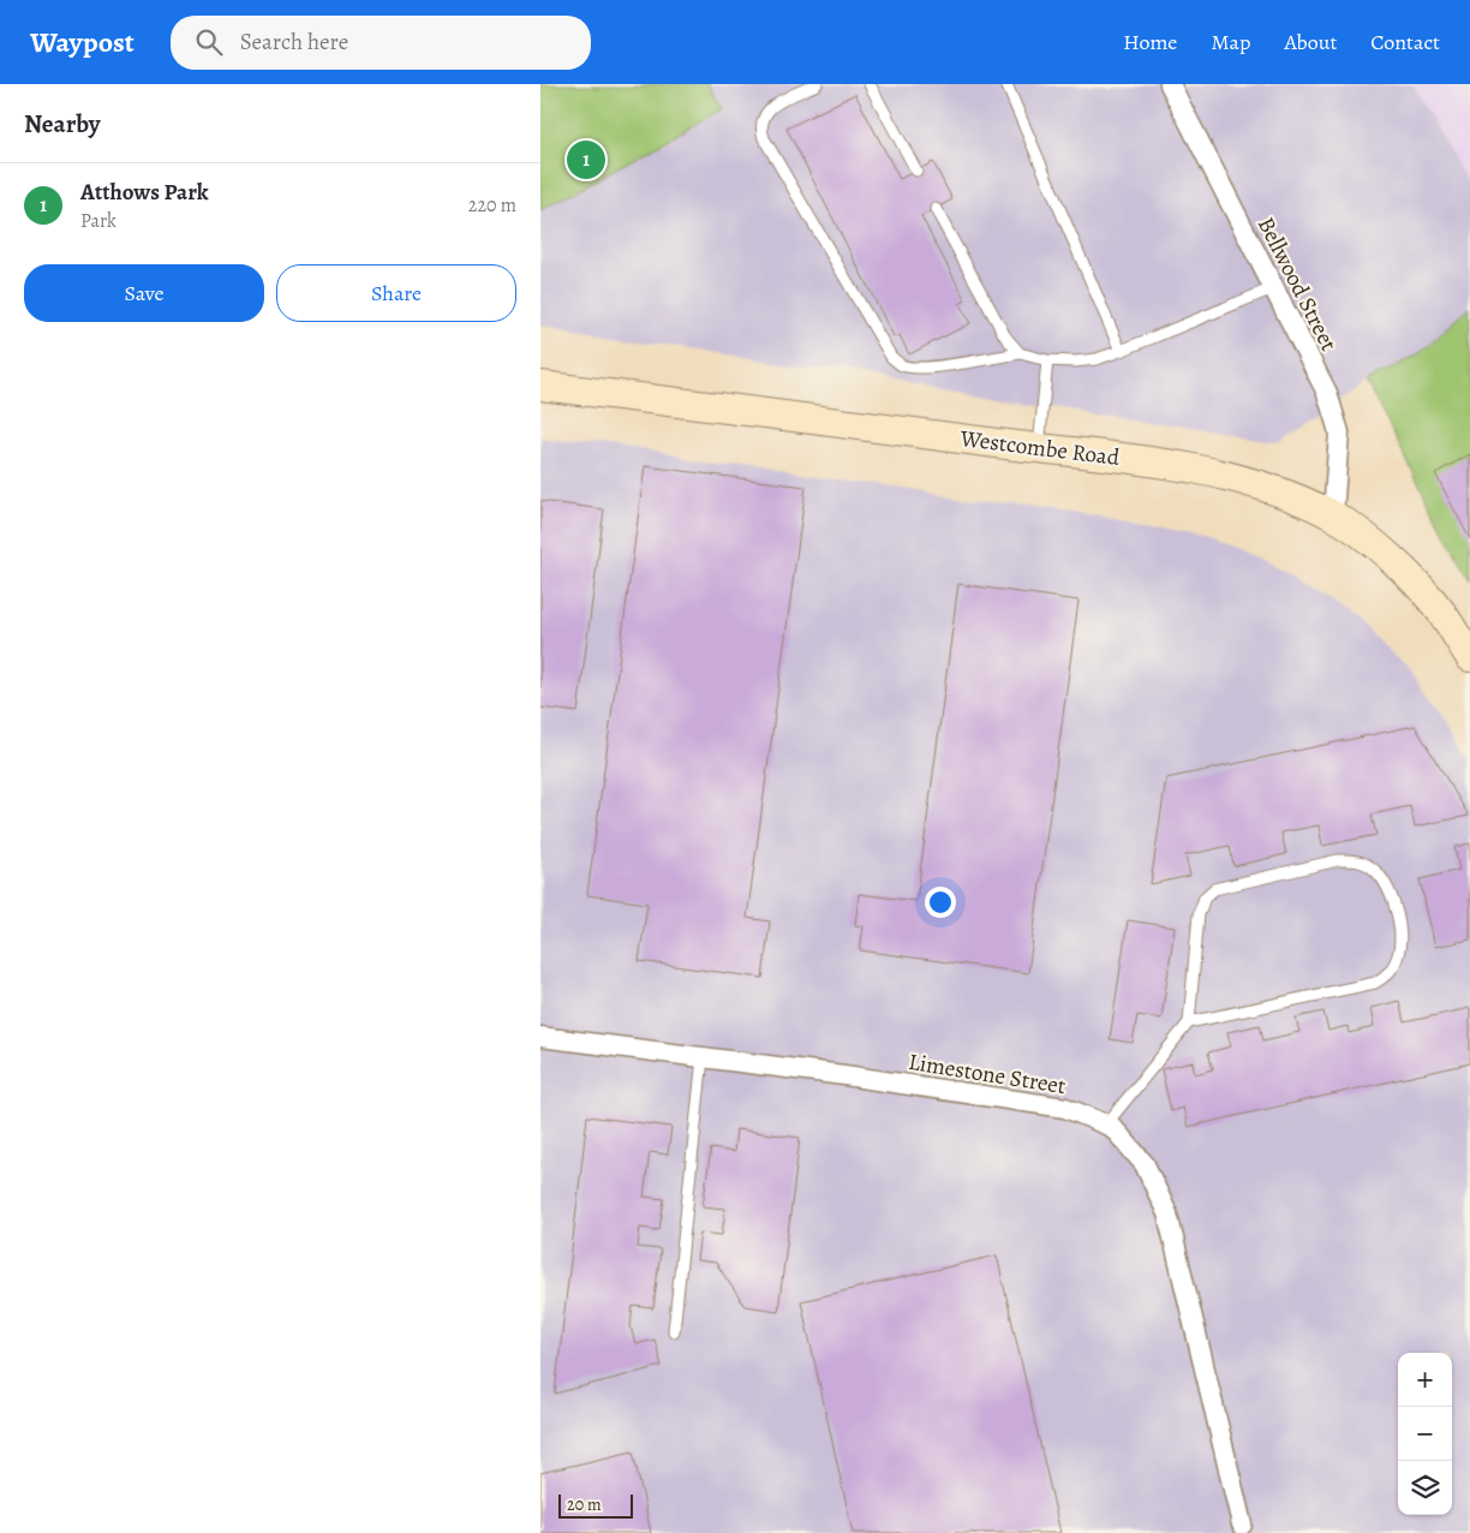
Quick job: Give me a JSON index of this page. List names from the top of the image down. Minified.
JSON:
{"streets":{"street":["Bellwood Street","Westcombe Road","Limestone Street"]},"crossings":[["Bellwood Street","Westcombe Road"]],"scale_bar":"20 m","page":{"header":"Waypost","search":"Search here","nav":["Home","Map","About","Contact"],"heading":"Nearby","pins":"1","list":[{"mark":"1","name":"Atthows Park","note":"Park","value":"220 m"}],"buttons":["Save","Share"],"map_buttons":["+","−"],"scale":"20 m"}}
